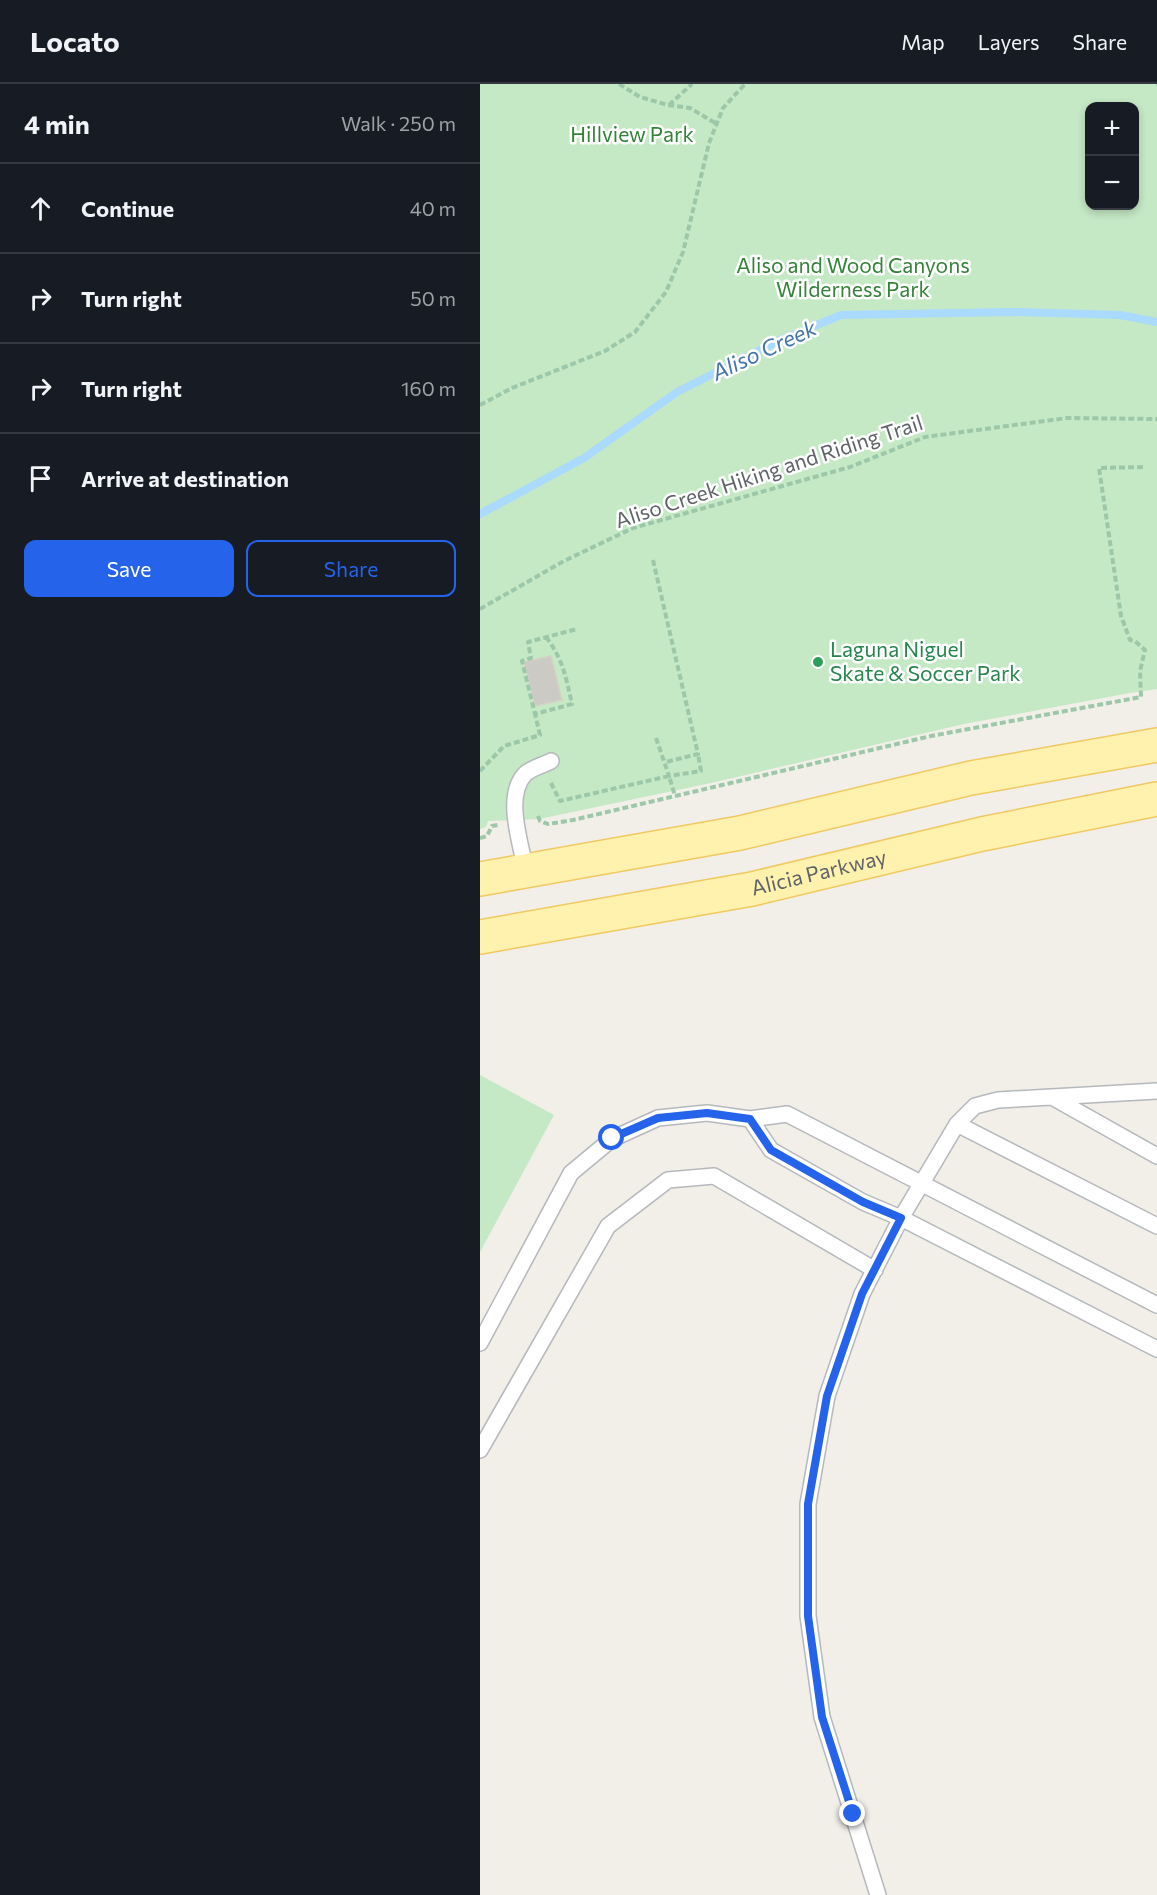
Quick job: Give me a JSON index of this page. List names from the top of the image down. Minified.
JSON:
{"streets":{"main road":["Alicia Parkway"],"path":["Aliso Creek Hiking and Riding Trail"]},"water":["Aliso Creek"],"parks":["Hillview Park","Aliso and Wood Canyons Wilderness Park"],"places":["Laguna Niguel Skate & Soccer Park"],"page":{"header":"Locato","nav":["Map","Layers","Share"],"heading":["4 min","Walk · 250 m"],"map_buttons":["+","−"],"list":[["Continue","40 m"],["Turn right","50 m"],["Turn right","160 m"],"Arrive at destination"],"buttons":["Save","Share"]}}
